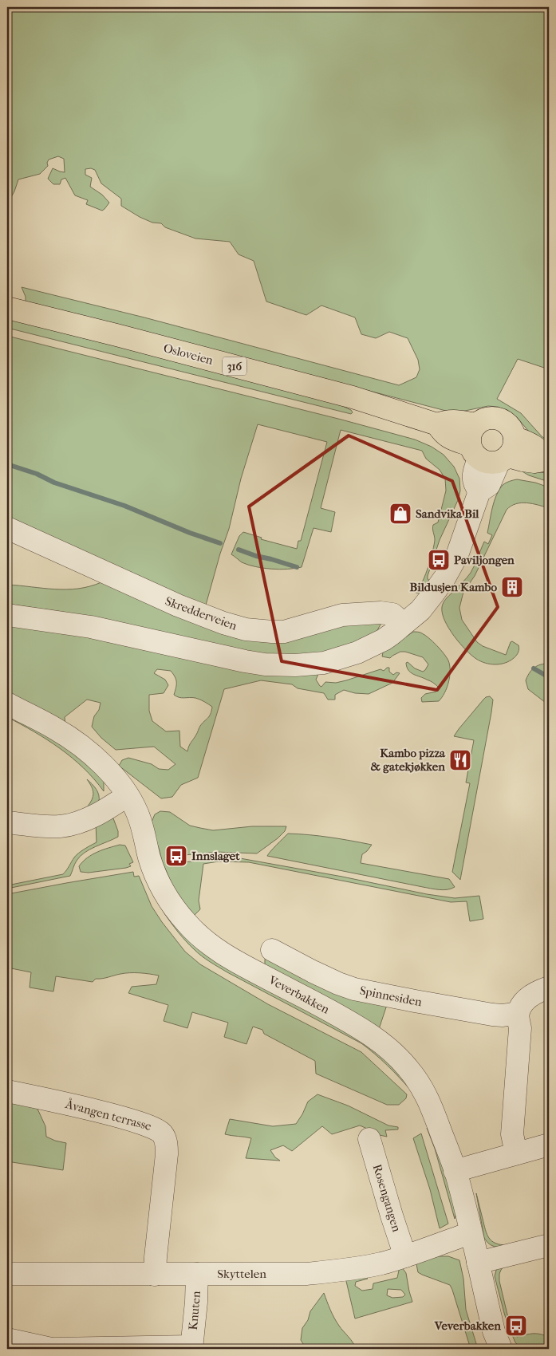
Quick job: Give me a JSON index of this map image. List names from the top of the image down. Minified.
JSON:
{"streets":{"main road":["Osloveien","316"],"street":["Skredderveien","Veverbakken","Spinnesiden","Åvangen terrasse","Rosengangen","Skyttelen","Knuten"]},"crossings":[["Osloveien","316"],["Veverbakken","Skyttelen"],["Åvangen terrasse","Skyttelen"],["Rosengangen","Skyttelen"],["Skyttelen","Knuten"]],"places":{"shop":["Sandvika Bil"],"bus stop":["Paviljongen","Innslaget","Veverbakken"],"building":["Bildusjen Kambo"],"restaurant":["Kambo pizza & gatekjøkken"]}}
